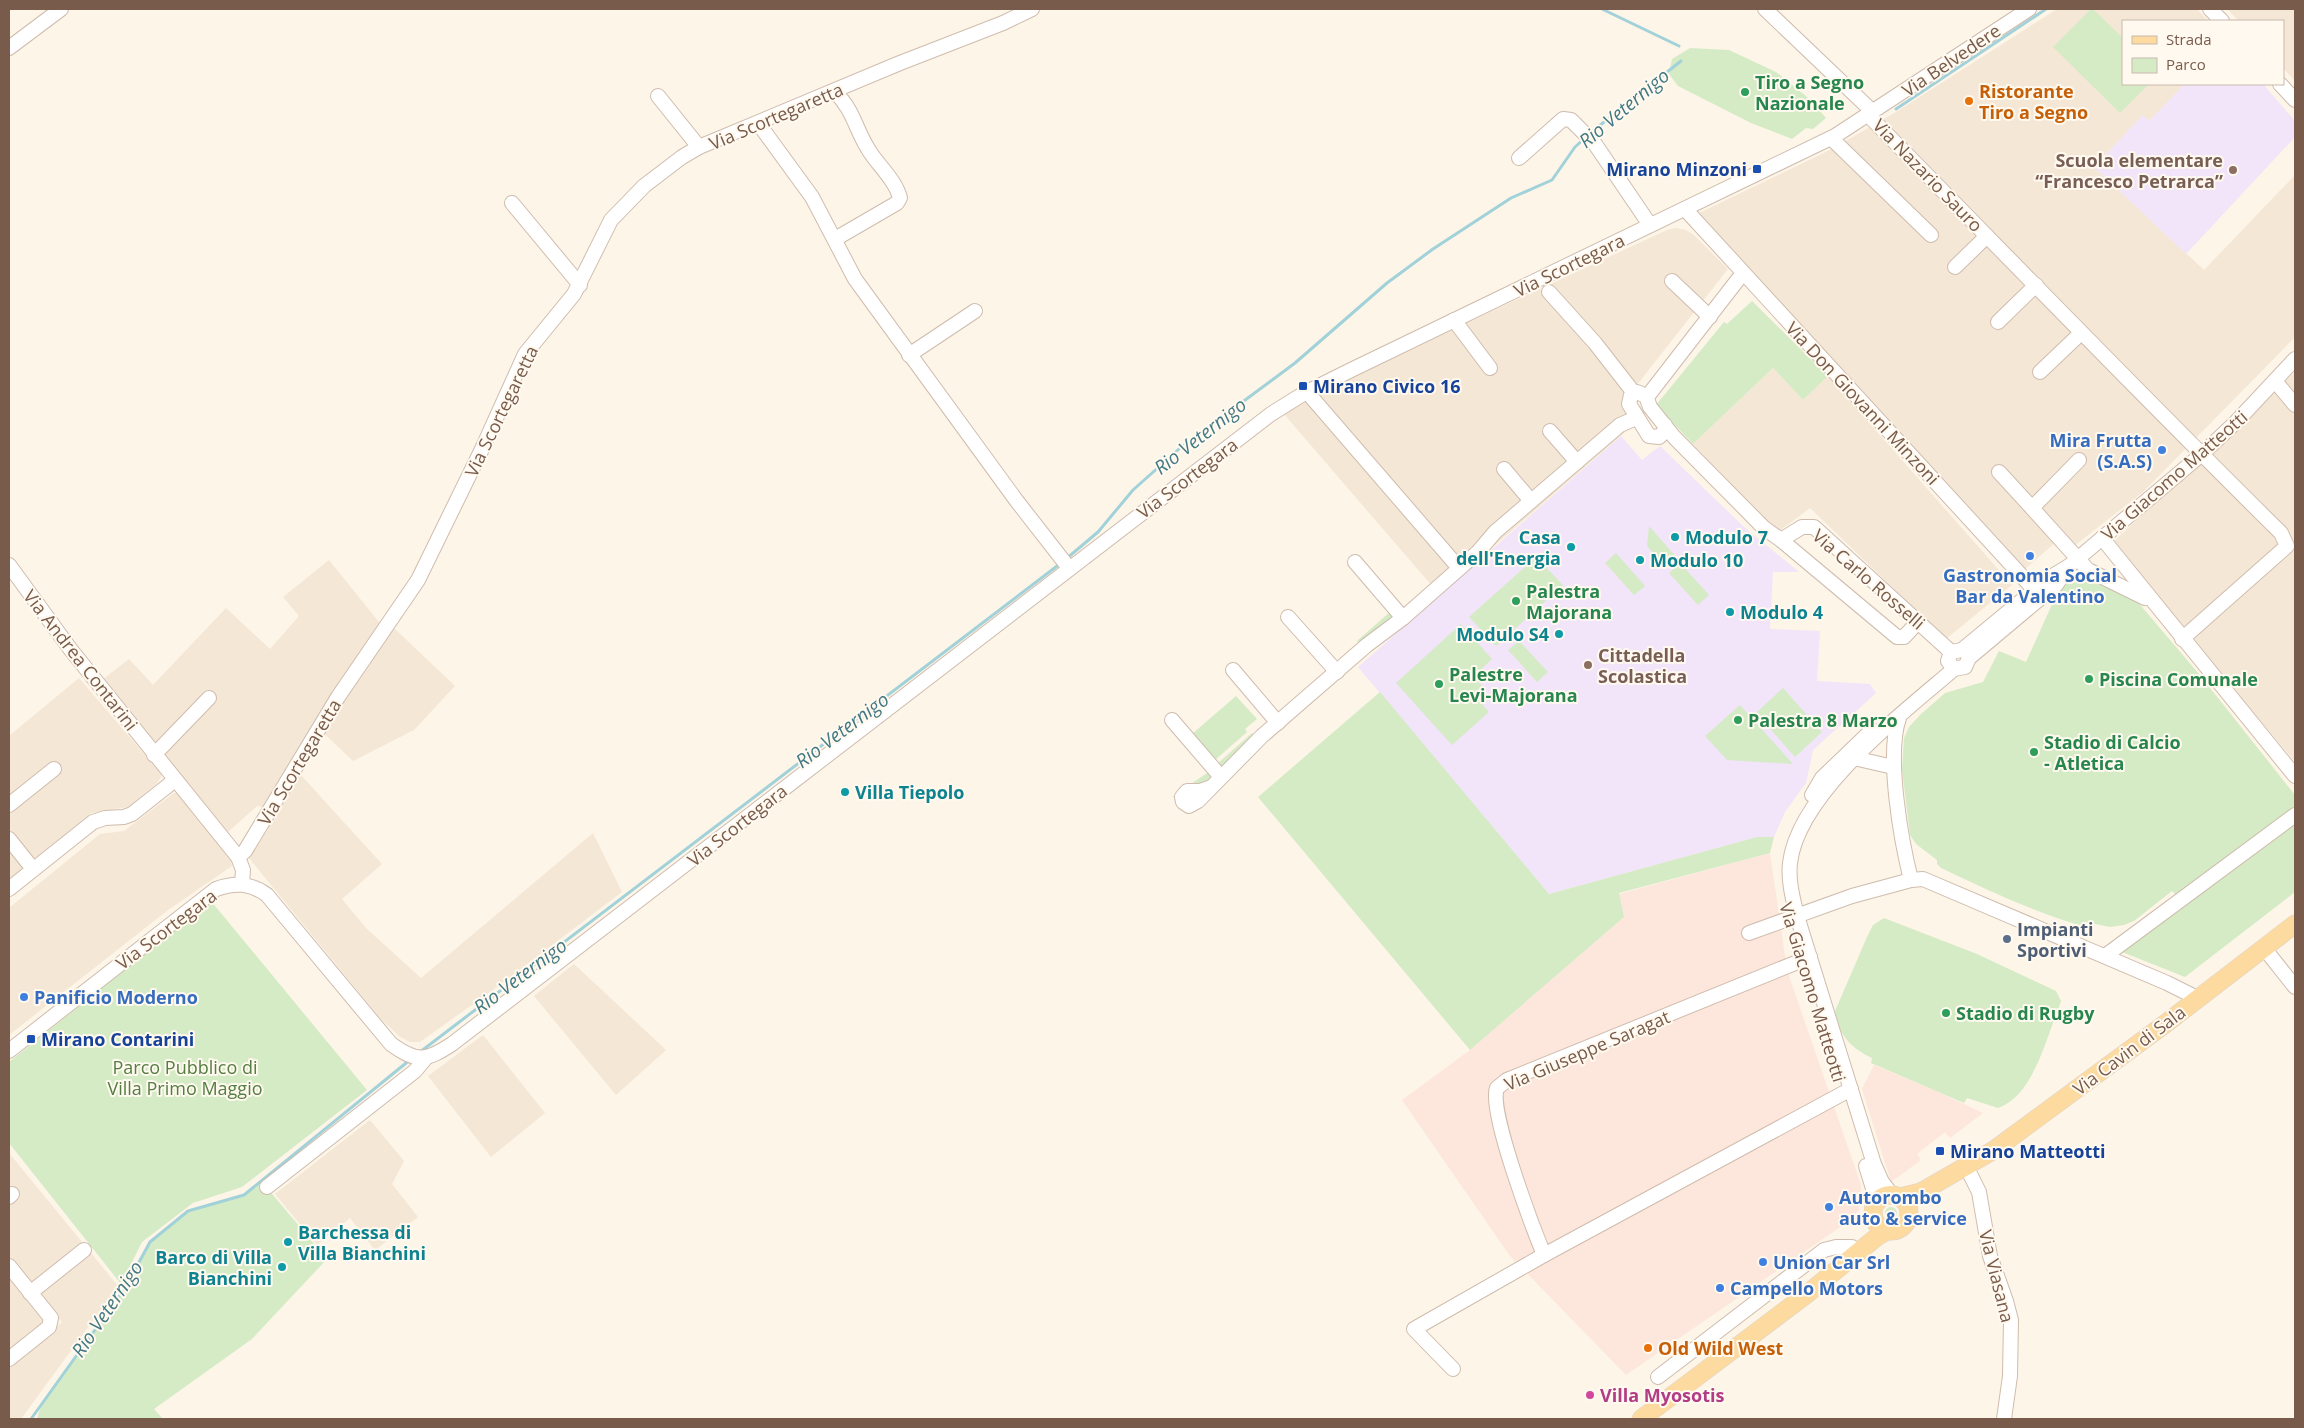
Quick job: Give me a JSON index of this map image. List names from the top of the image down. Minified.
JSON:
{"streets":{"main road":["Via Cavin di Sala"],"street":["Via Belvedere","Via Scortegaretta","Via Nazario Sauro","Via Scortegara","Via Don Giovanni Minzoni","Via Giacomo Matteotti","Via Carlo Rosselli","Via Andrea Contarini","Via Giuseppe Saragat","Via Viasana"]},"crossings":[["Via Belvedere","Via Nazario Sauro"],["Via Belvedere","Via Scortegara"],["Via Scortegaretta","Via Andrea Contarini"],["Via Nazario Sauro","Via Scortegara"],["Via Nazario Sauro","Via Giacomo Matteotti"],["Via Scortegara","Via Don Giovanni Minzoni"],["Via Scortegara","Via Andrea Contarini"],["Via Don Giovanni Minzoni","Via Giacomo Matteotti"],["Via Giacomo Matteotti","Via Carlo Rosselli"],["Via Giacomo Matteotti","Via Giuseppe Saragat"],["Via Giacomo Matteotti","Via Cavin di Sala"],["Via Cavin di Sala","Via Viasana"]],"water":["Rio Veternigo"],"parks":["Parco Pubblico di Villa Primo Maggio"],"places":{"other":["Tiro a Segno Nazionale","Ristorante Tiro a Segno","Scuola elementare “Francesco Petrarca”","Mira Frutta (S.A.S)","Modulo 7","Casa dell'Energia","Gastronomia Social Bar da Valentino","Modulo 10","Palestra Majorana","Modulo 4","Modulo S4","Cittadella Scolastica","Piscina Comunale","Palestre Levi-Majorana","Palestra 8 Marzo","Stadio di Calcio - Atletica","Villa Tiepolo","Impianti Sportivi","Panificio Moderno","Stadio di Rugby","Autorombo auto & service","Barchessa di Villa Bianchini","Union Car Srl","Barco di Villa Bianchini","Campello Motors","Old Wild West","Villa Myosotis"],"transit":["Mirano Minzoni","Mirano Civico 16","Mirano Contarini","Mirano Matteotti"]},"legend":["Strada","Parco"]}
